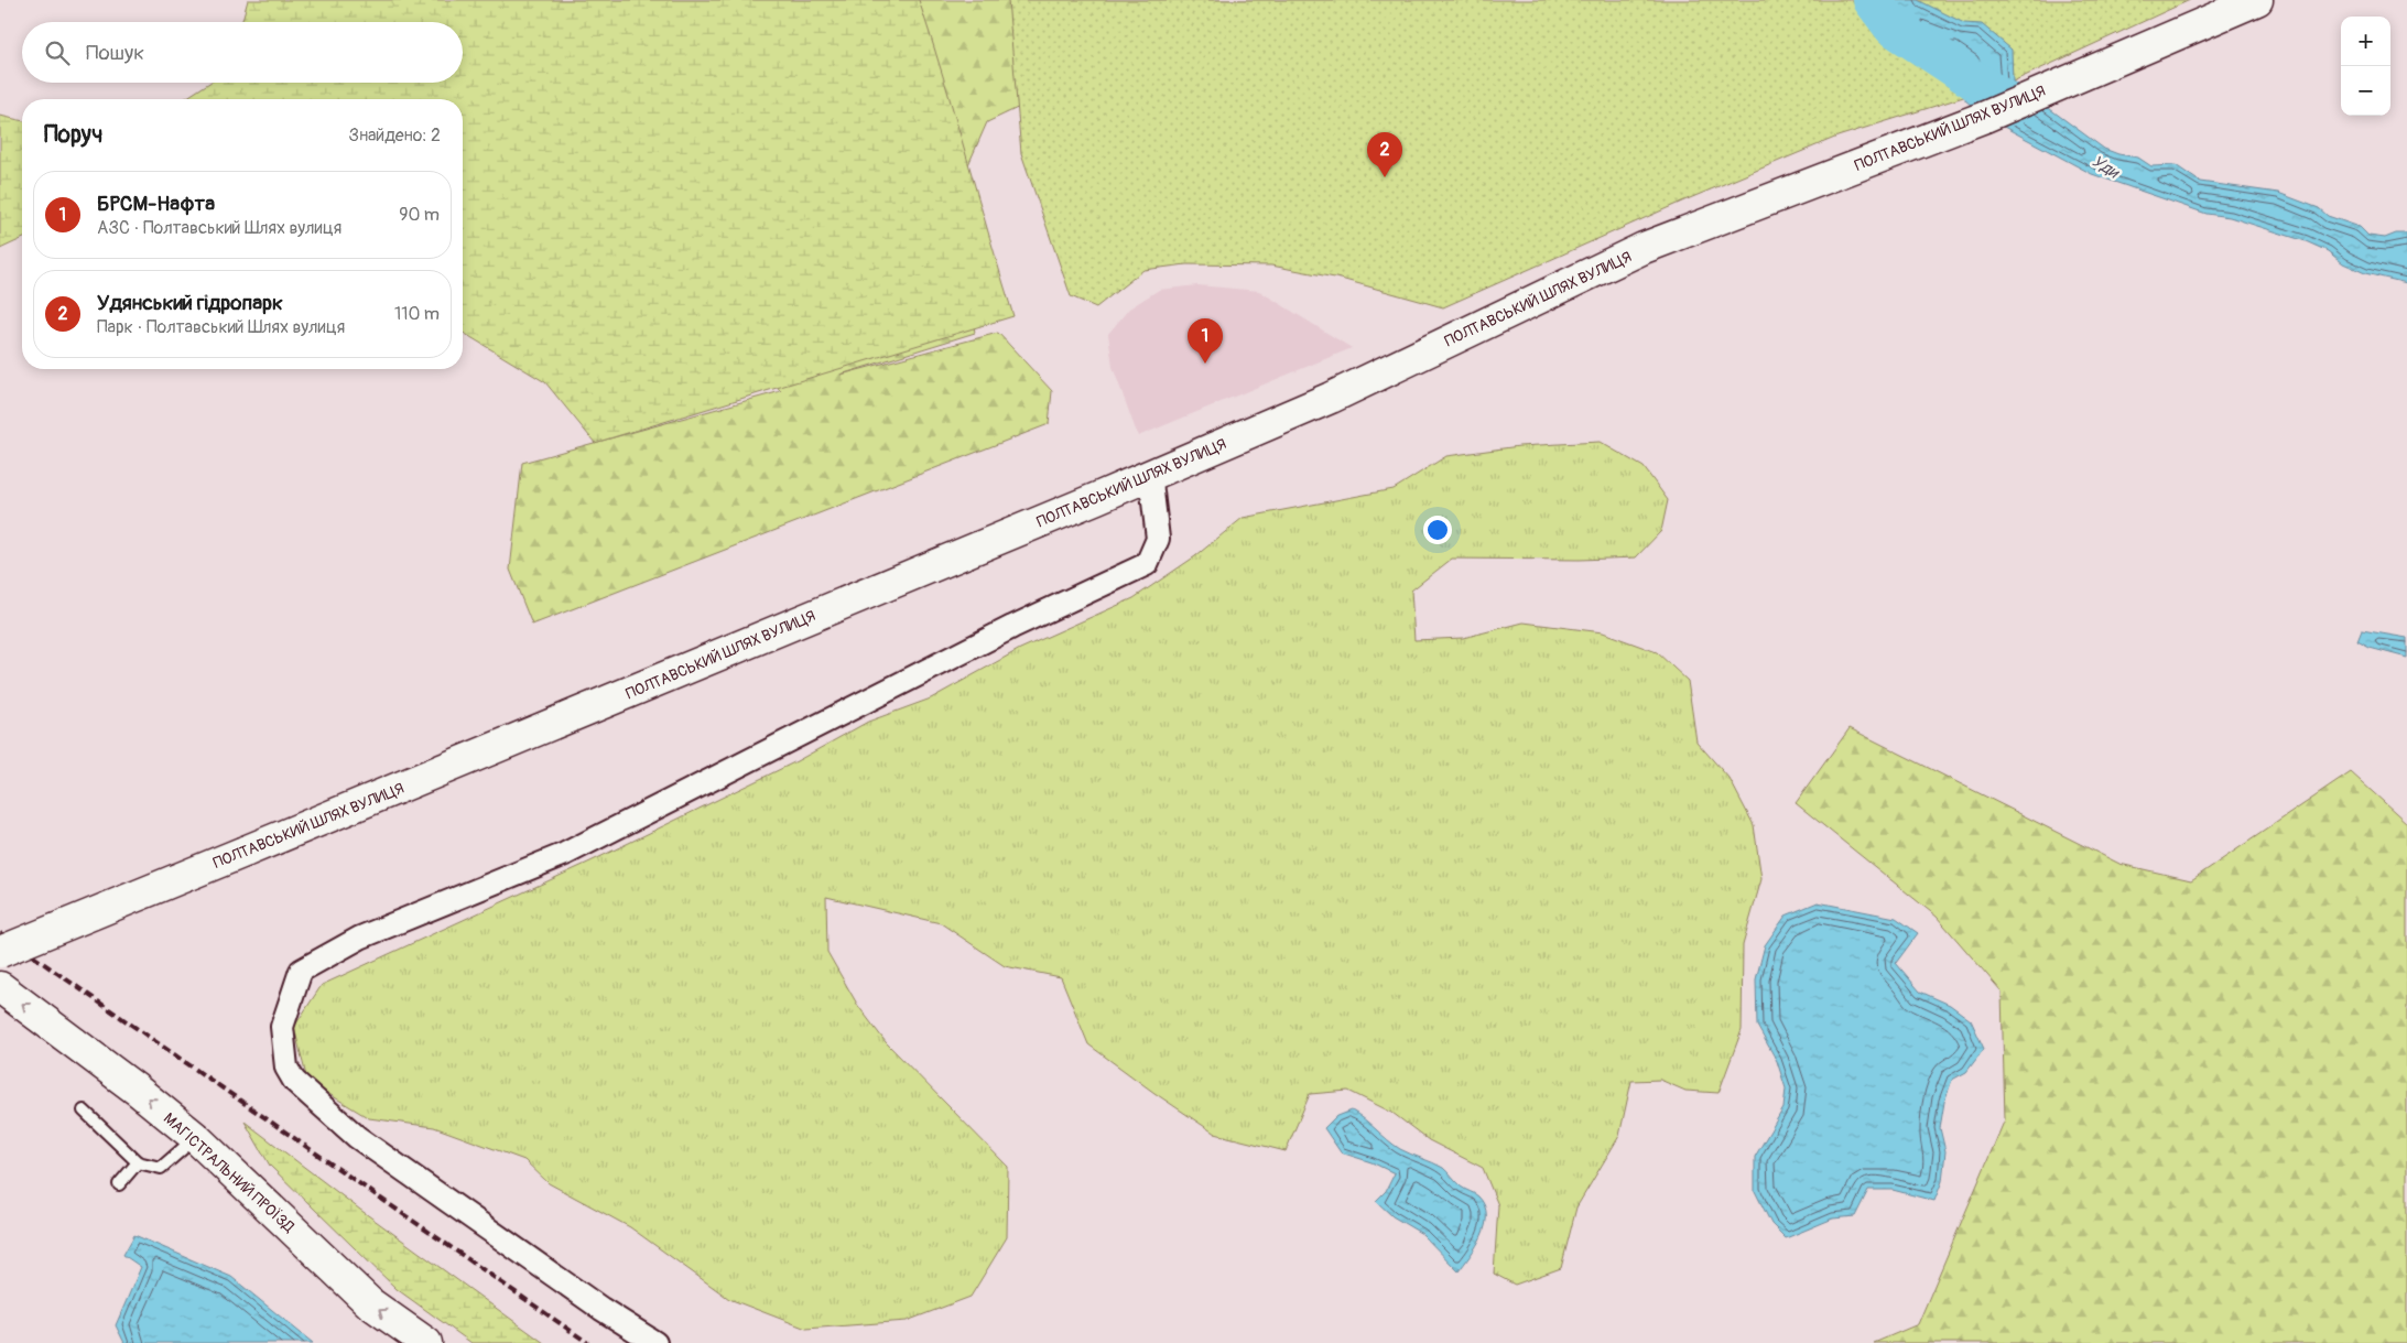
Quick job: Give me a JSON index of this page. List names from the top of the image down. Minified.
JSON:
{"streets":{"main road":["ПОЛТАВСЬКИЙ ШЛЯХ ВУЛИЦЯ","МАГІСТРАЛЬНИЙ ПРОЇЗД"]},"one_way":["МАГІСТРАЛЬНИЙ ПРОЇЗД"],"water":["Уди"],"page":{"map_buttons":["+","−"],"search":"Пошук","heading":["Поруч","Знайдено: 2"],"pins":["2","1"],"list":[{"mark":"1","name":"БРСМ-Нафта","note":"АЗС · Полтавський Шлях вулиця","value":"90 m"},{"mark":"2","name":"Удянський гідропарк","note":"Парк · Полтавський Шлях вулиця","value":"110 m"}]}}
